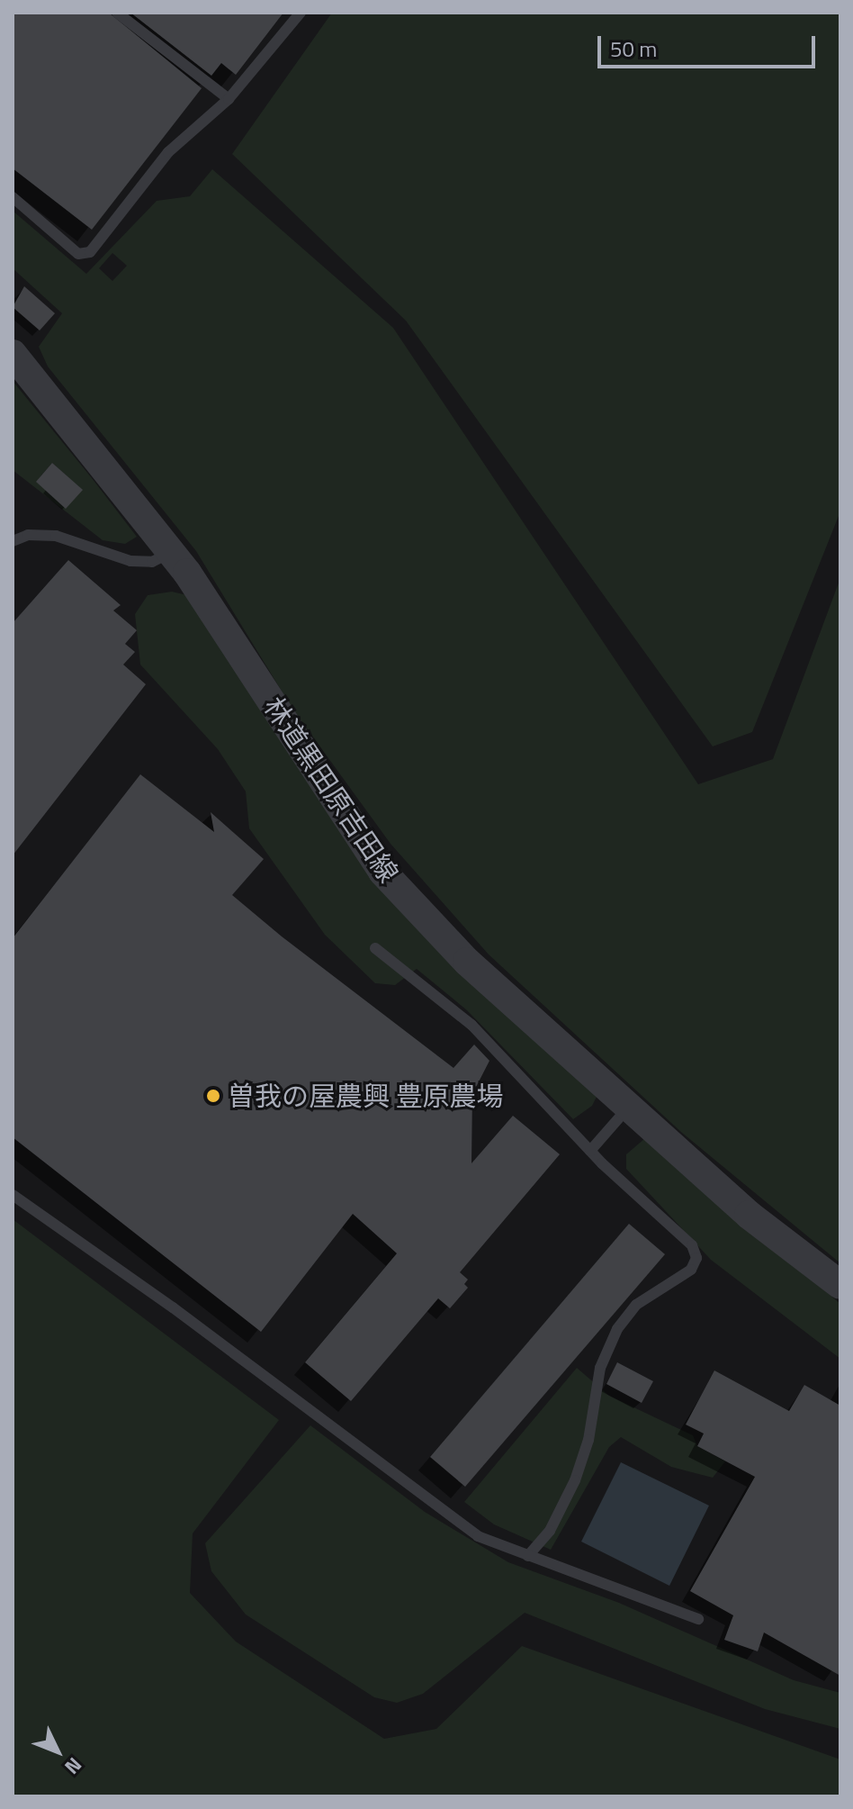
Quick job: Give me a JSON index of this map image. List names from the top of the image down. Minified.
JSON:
{"streets":{"street":["林道黒田原吉田線"]},"places":["曽我の屋農興 豊原農場"],"scale_bar":"50 m","north":"bottom right"}
